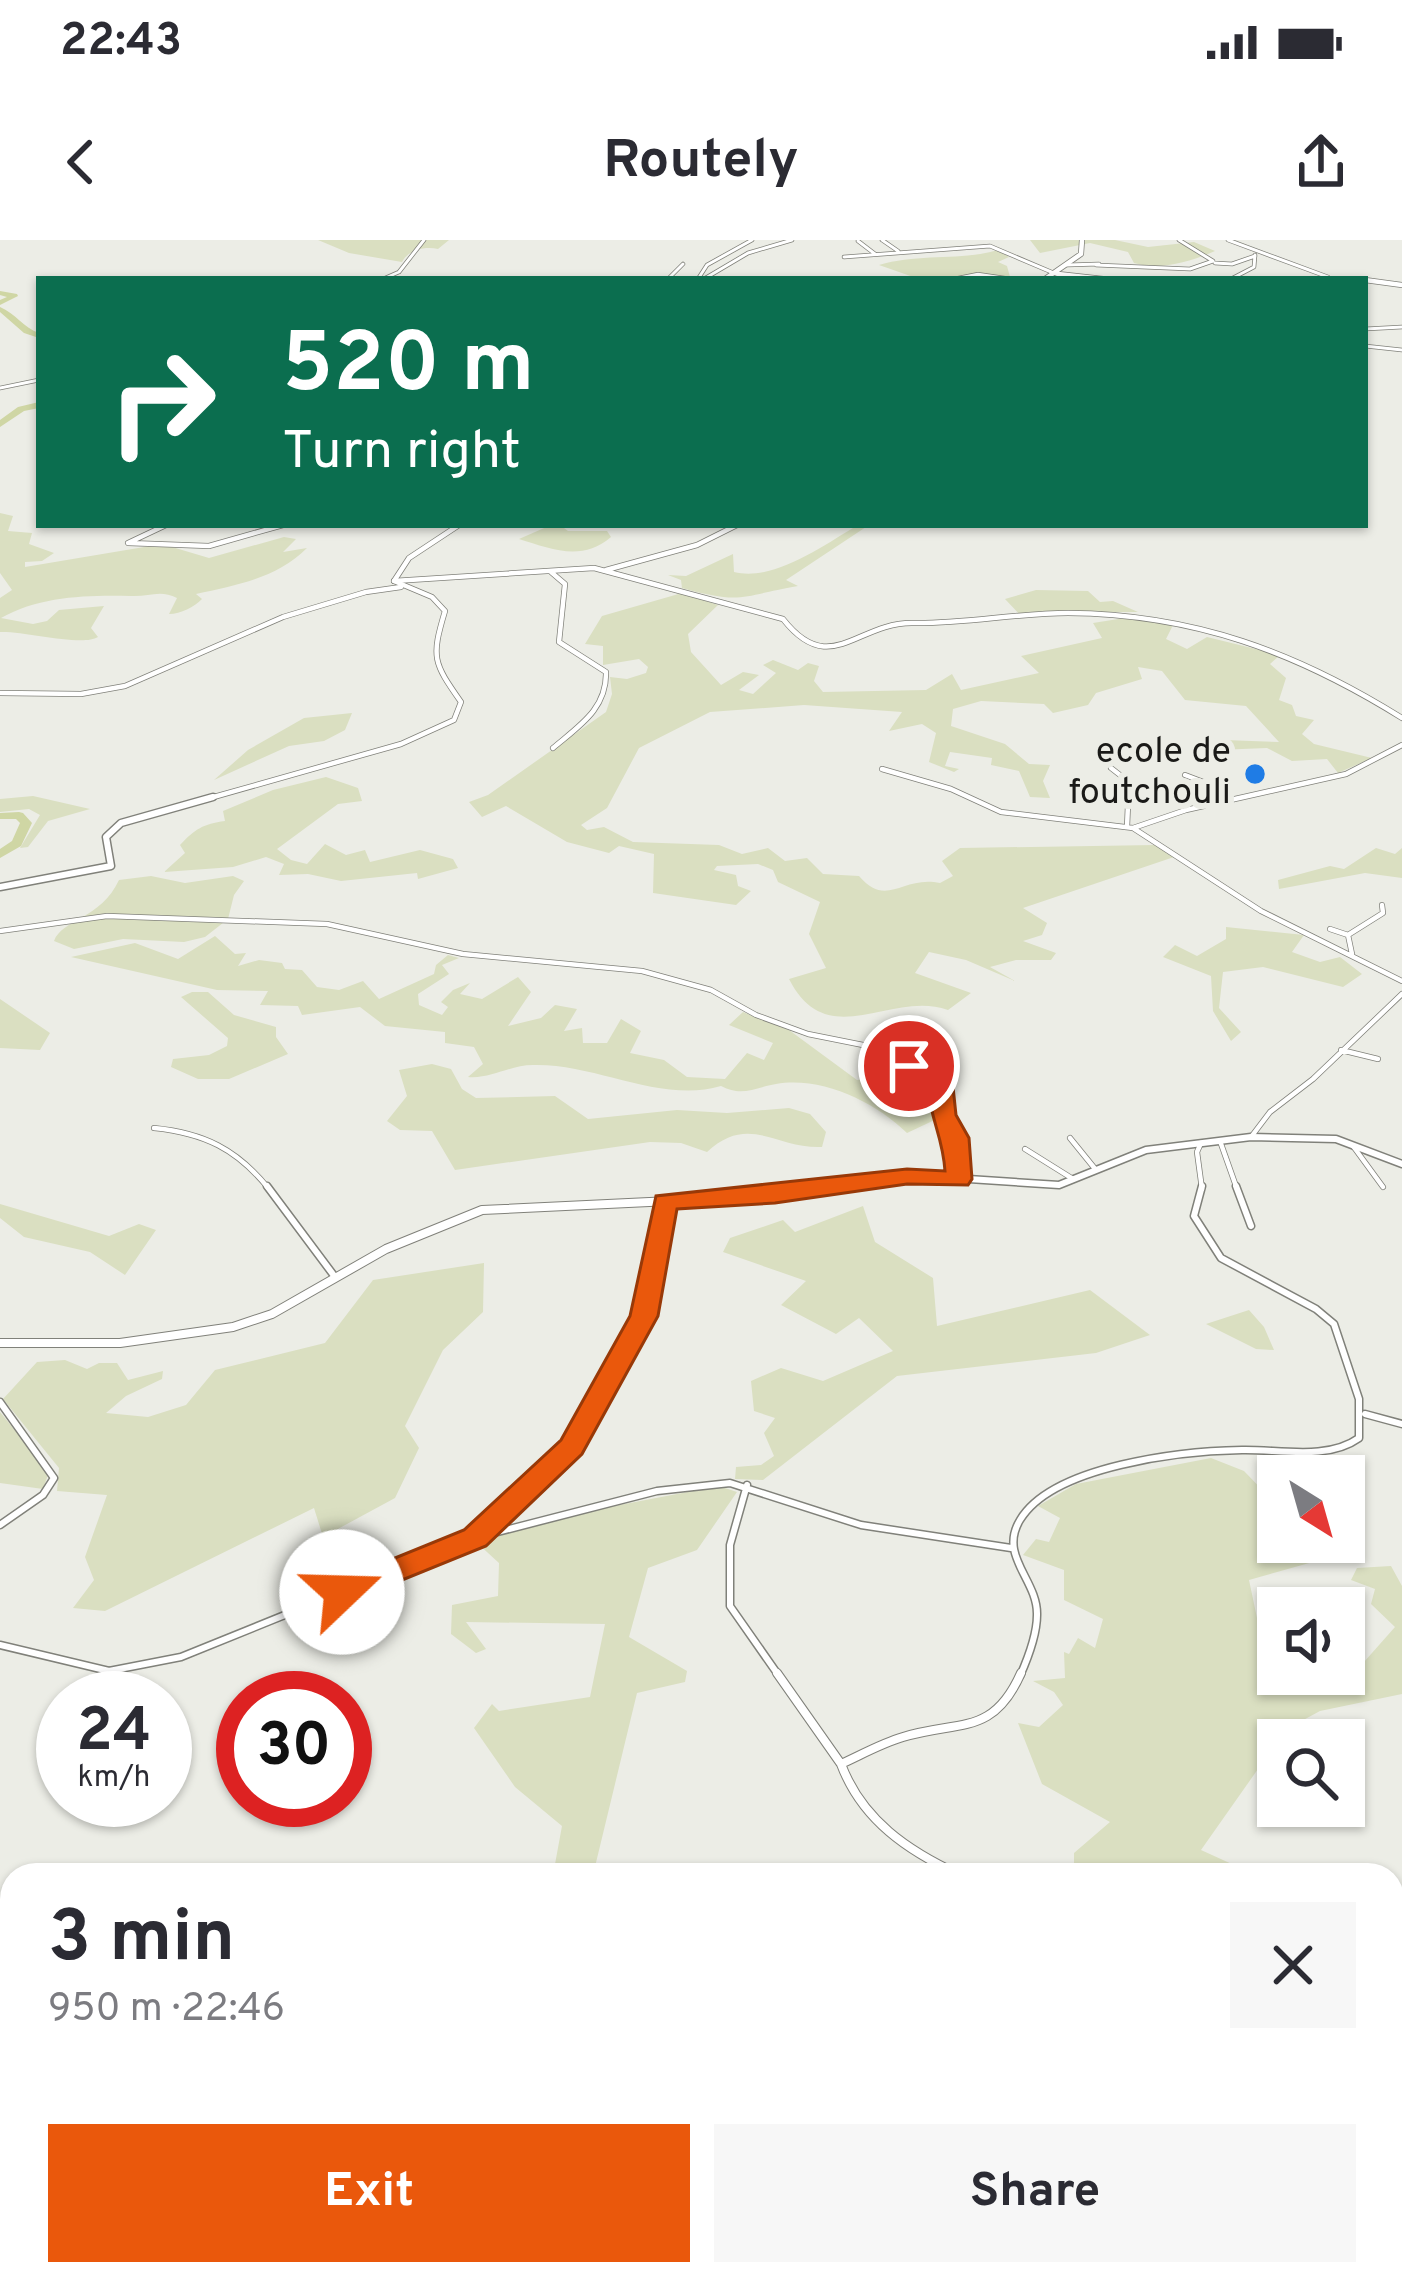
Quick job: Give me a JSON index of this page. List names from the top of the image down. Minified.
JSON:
{"places":["ecole de foutchouli"],"north":"bottom right","page":{"status":"22:43","header":"Routely","turn":["520 m","Turn right"],"speed":"24 km/h","limit":"30","heading":["3 min","950 m · 22:46"],"buttons":["Exit","Share"]}}
